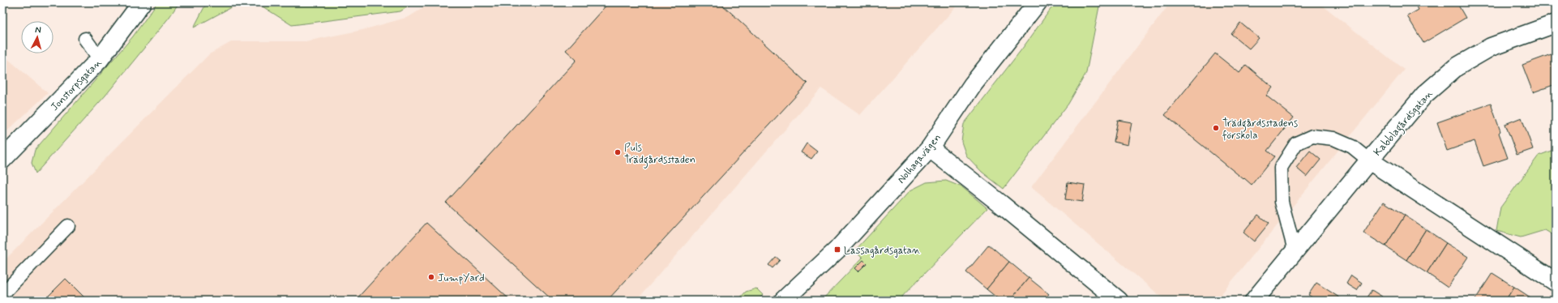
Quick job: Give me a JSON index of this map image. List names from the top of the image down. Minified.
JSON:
{"streets":{"street":["Jonstorpsgatan","Kabblagårdsgatan","Nolhagavägen"]},"places":{"other":["Trädgårdsstadens förskola","Puls Trädgårdsstaden","JumpYard"],"transit":["Lassagårdsgatan"]},"north":"top"}
